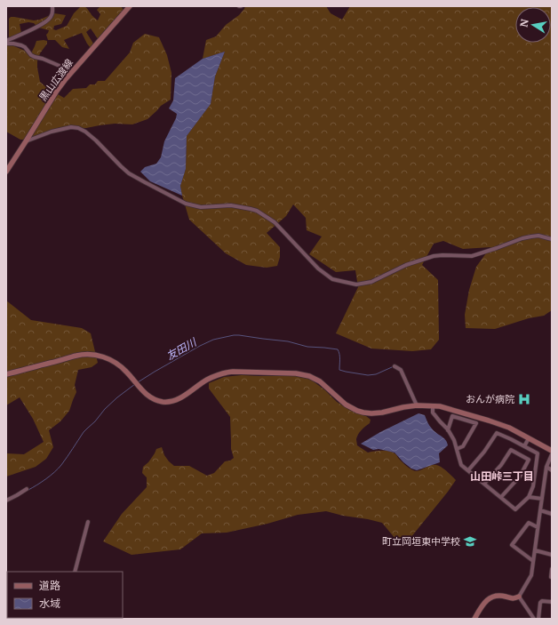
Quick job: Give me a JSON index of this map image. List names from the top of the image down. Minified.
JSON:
{"streets":{"street":["黒山広渡線"]},"districts":["山田峠三丁目"],"water":["友田川"],"places":{"hospital":["おんが病院"],"school or university":["町立岡垣東中学校"]},"legend":["道路","水域"],"north":"left"}
